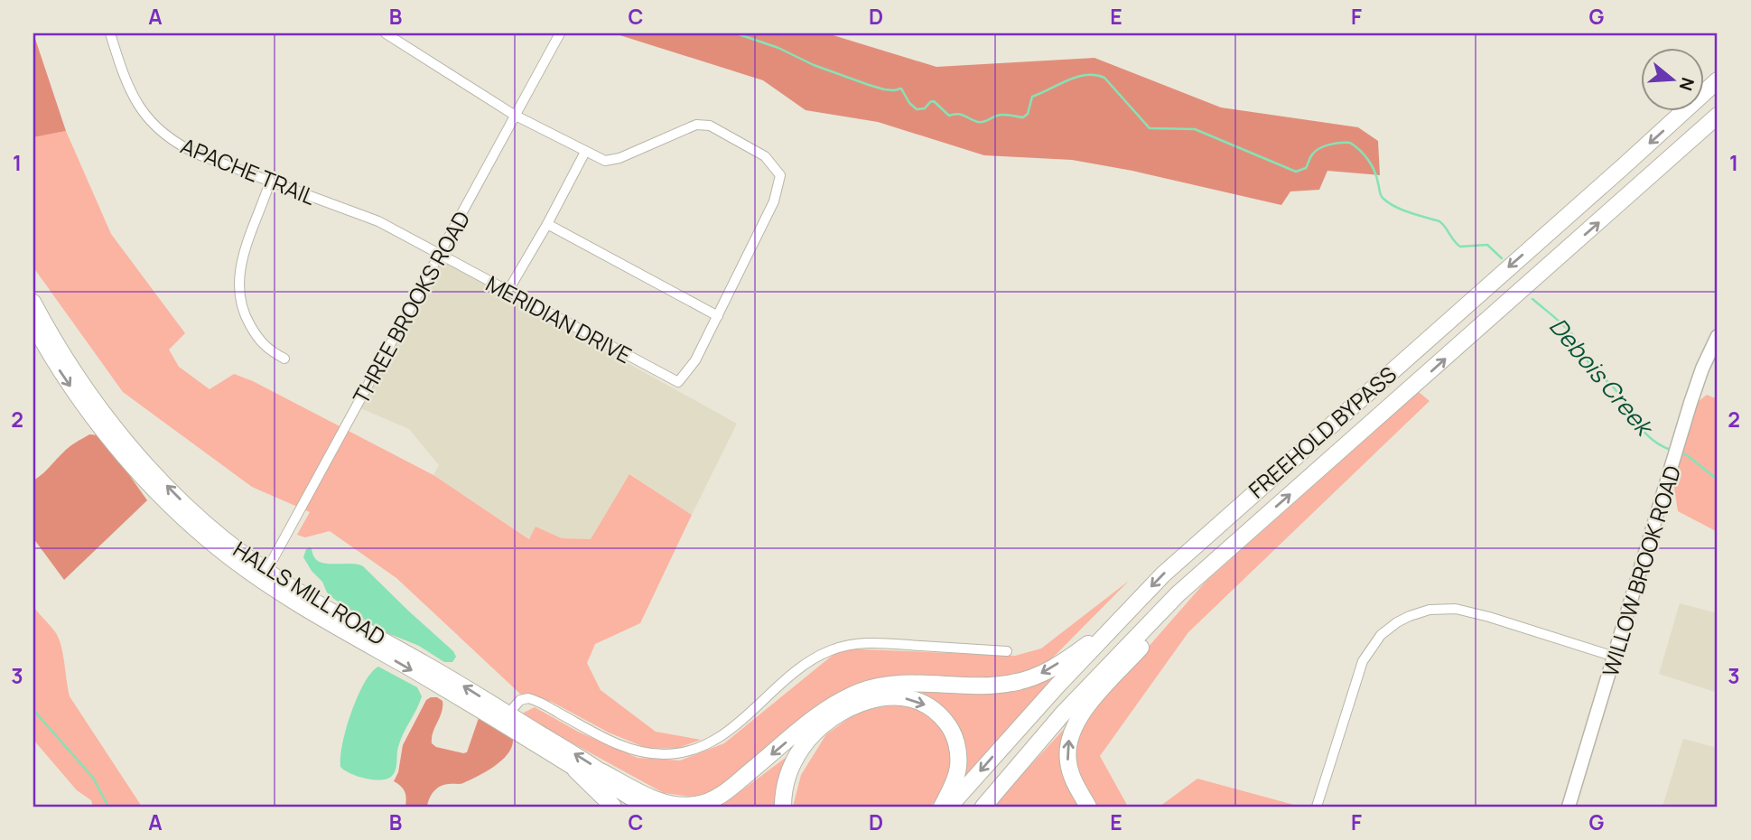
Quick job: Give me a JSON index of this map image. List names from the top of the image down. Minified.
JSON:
{"streets":{"highway":["FREEHOLD BYPASS"],"main road":["HALLS MILL ROAD"],"street":["APACHE TRAIL","THREE BROOKS ROAD","MERIDIAN DRIVE","WILLOW BROOK ROAD"]},"crossings":[["APACHE TRAIL","THREE BROOKS ROAD"],["APACHE TRAIL","MERIDIAN DRIVE"],["THREE BROOKS ROAD","MERIDIAN DRIVE"],["THREE BROOKS ROAD","HALLS MILL ROAD"]],"water":["Debois Creek"],"north":"right","grid":{"columns":["A","B","C","D","E","F","G"],"rows":["1","2","3"]}}
